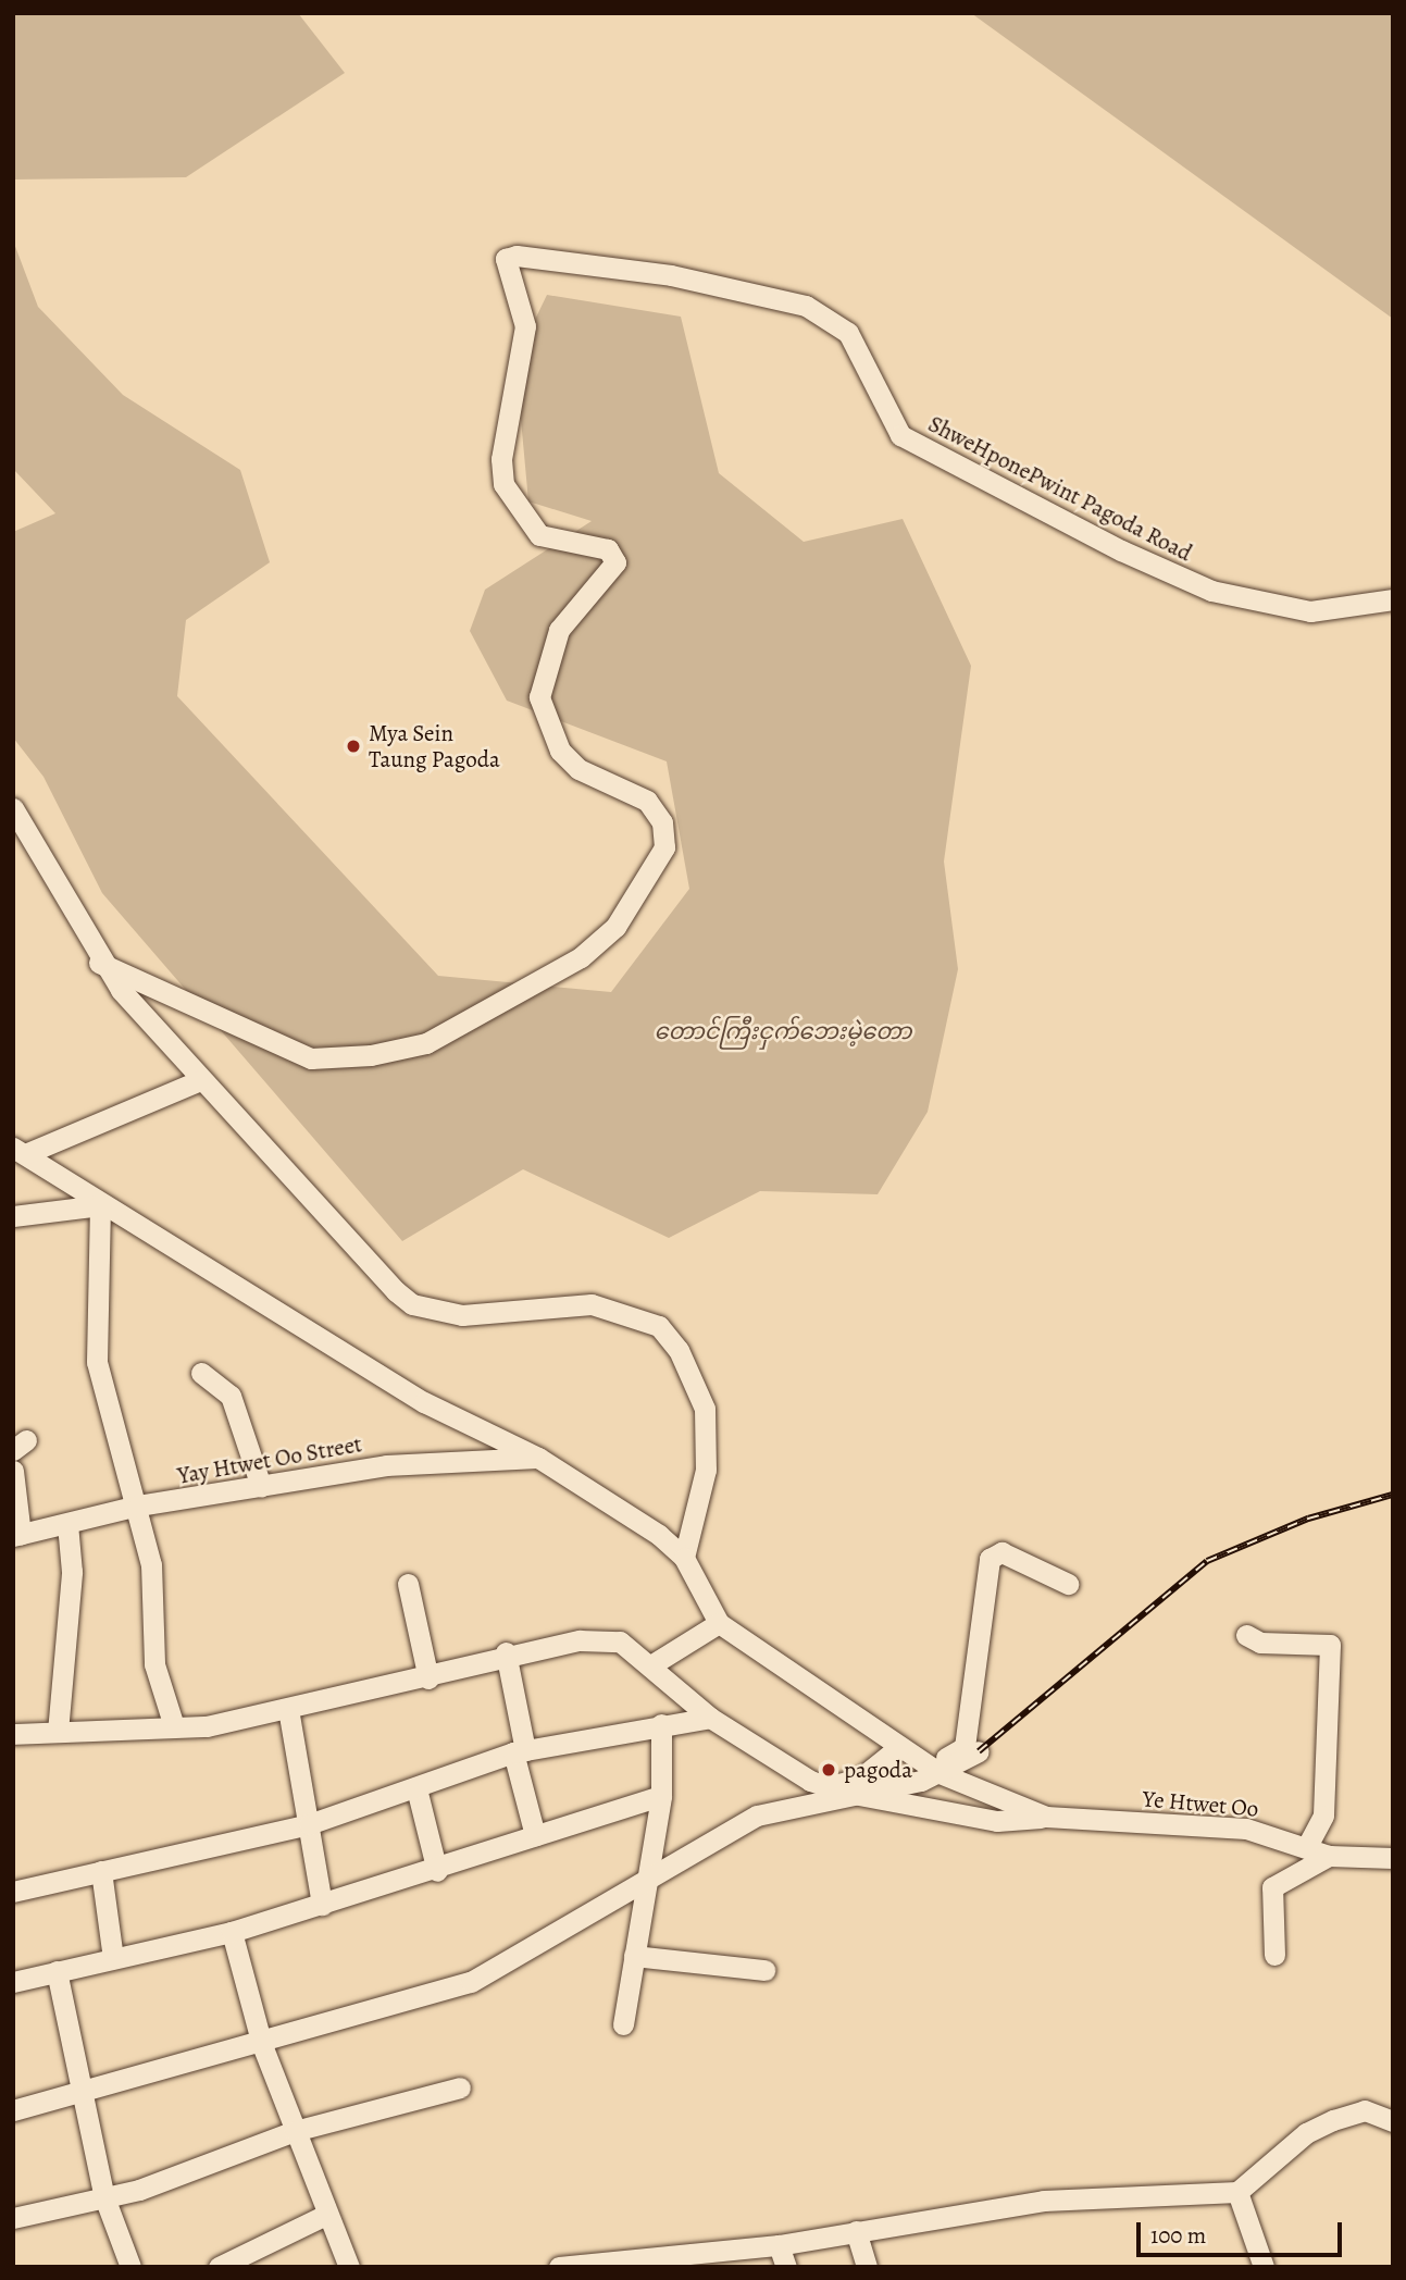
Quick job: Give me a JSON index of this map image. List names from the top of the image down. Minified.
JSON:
{"streets":{"street":["ShweHponePwint Pagoda Road","Yay Htwet Oo Street","Ye Htwet Oo"]},"parks":["တောင်ကြီးငှက်ဘေးမဲ့တော"],"places":["Mya Sein Taung Pagoda","pagoda"],"scale_bar":"100 m"}
